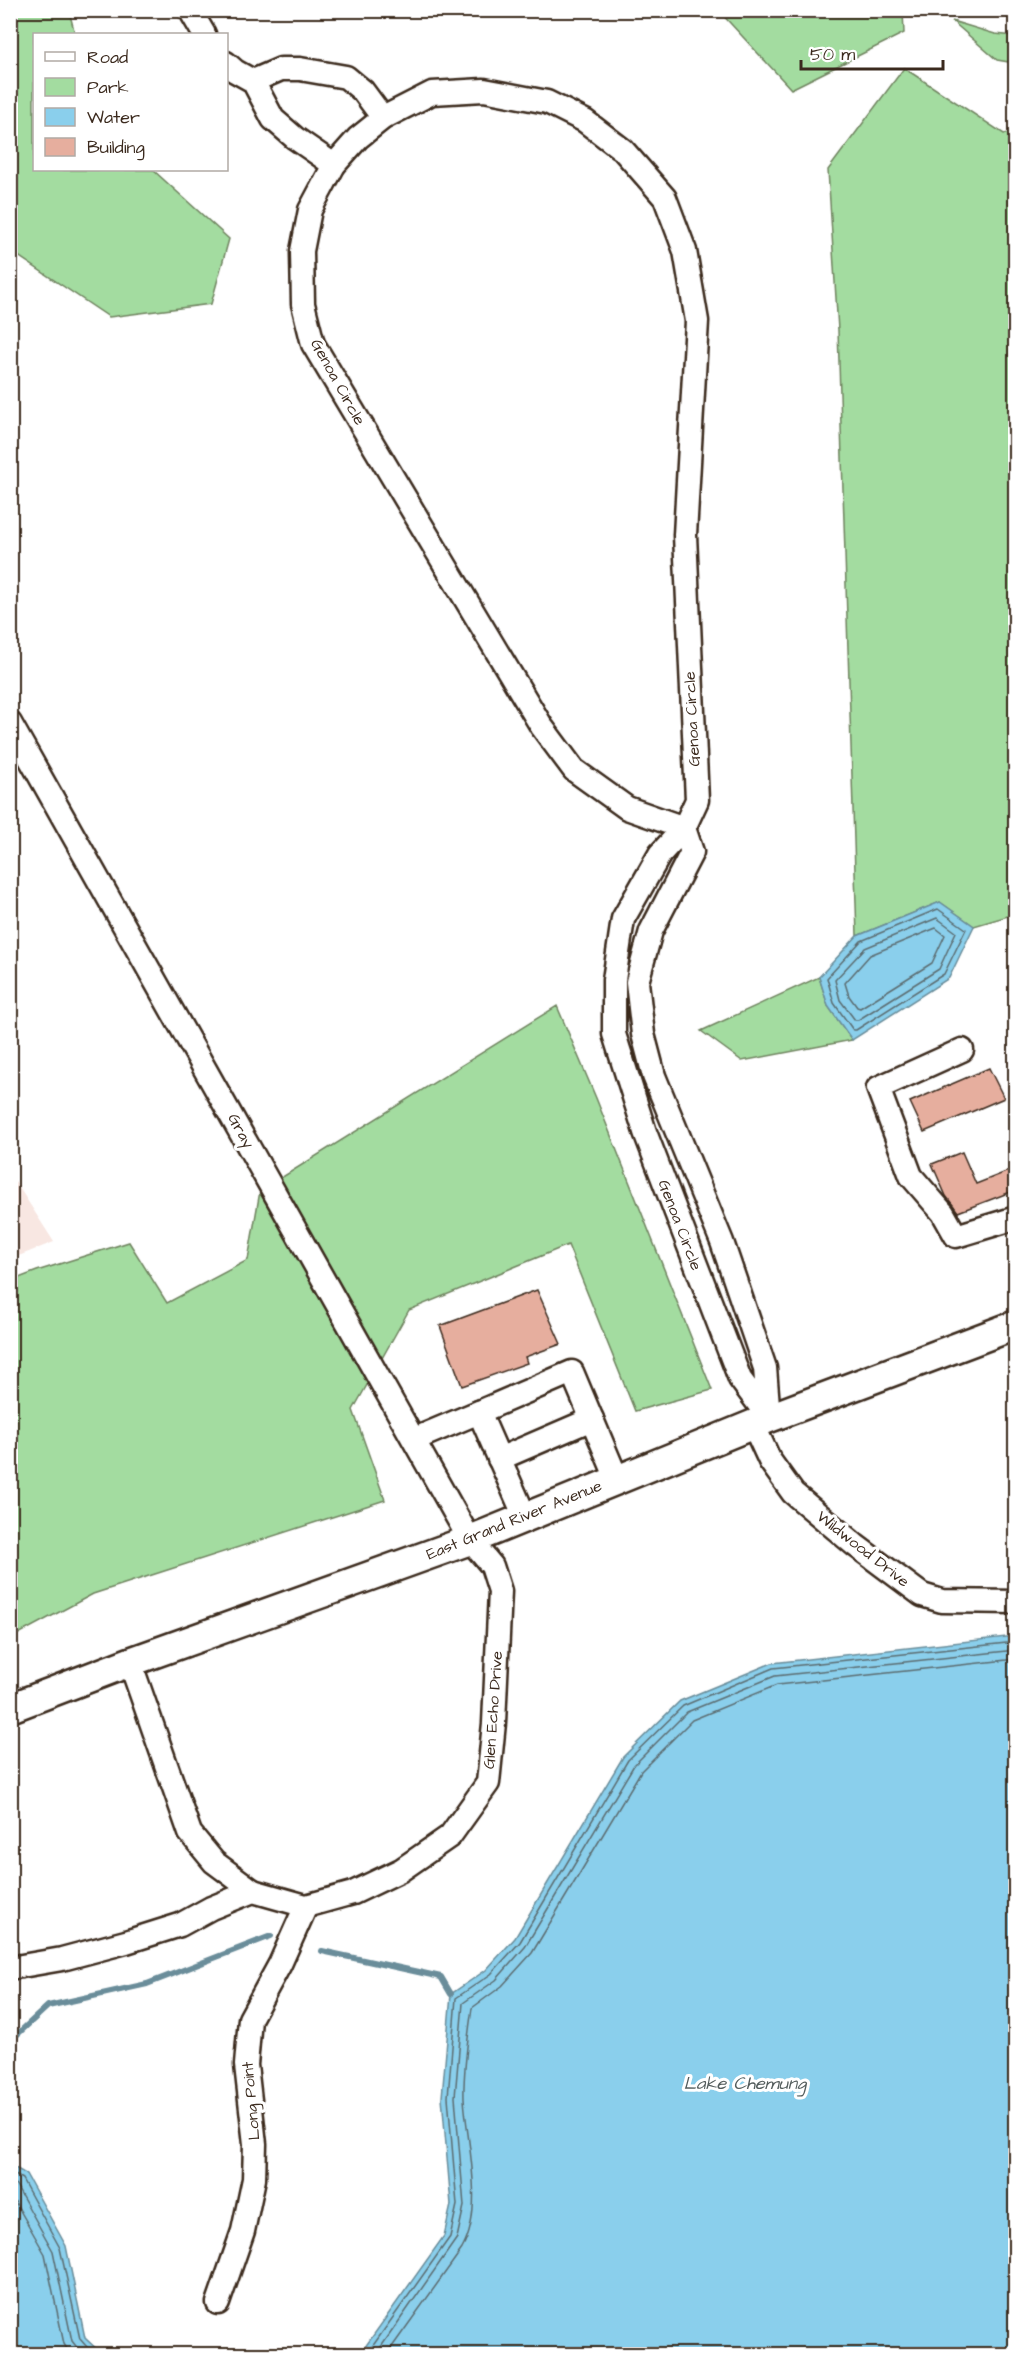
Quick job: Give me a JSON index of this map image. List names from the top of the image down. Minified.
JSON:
{"streets":{"main road":["East Grand River Avenue"],"street":["Genoa Circle","Gray","Wildwood Drive","Glen Echo Drive","Long Point"]},"crossings":[["Genoa Circle","East Grand River Avenue"],["Genoa Circle","Wildwood Drive"],["Gray","East Grand River Avenue"],["Gray","Glen Echo Drive"],["East Grand River Avenue","Wildwood Drive"],["East Grand River Avenue","Glen Echo Drive"],["Glen Echo Drive","Long Point"]],"water":["Lake Chemung"],"legend":["Road","Park","Water","Building"],"scale_bar":"50 m"}
